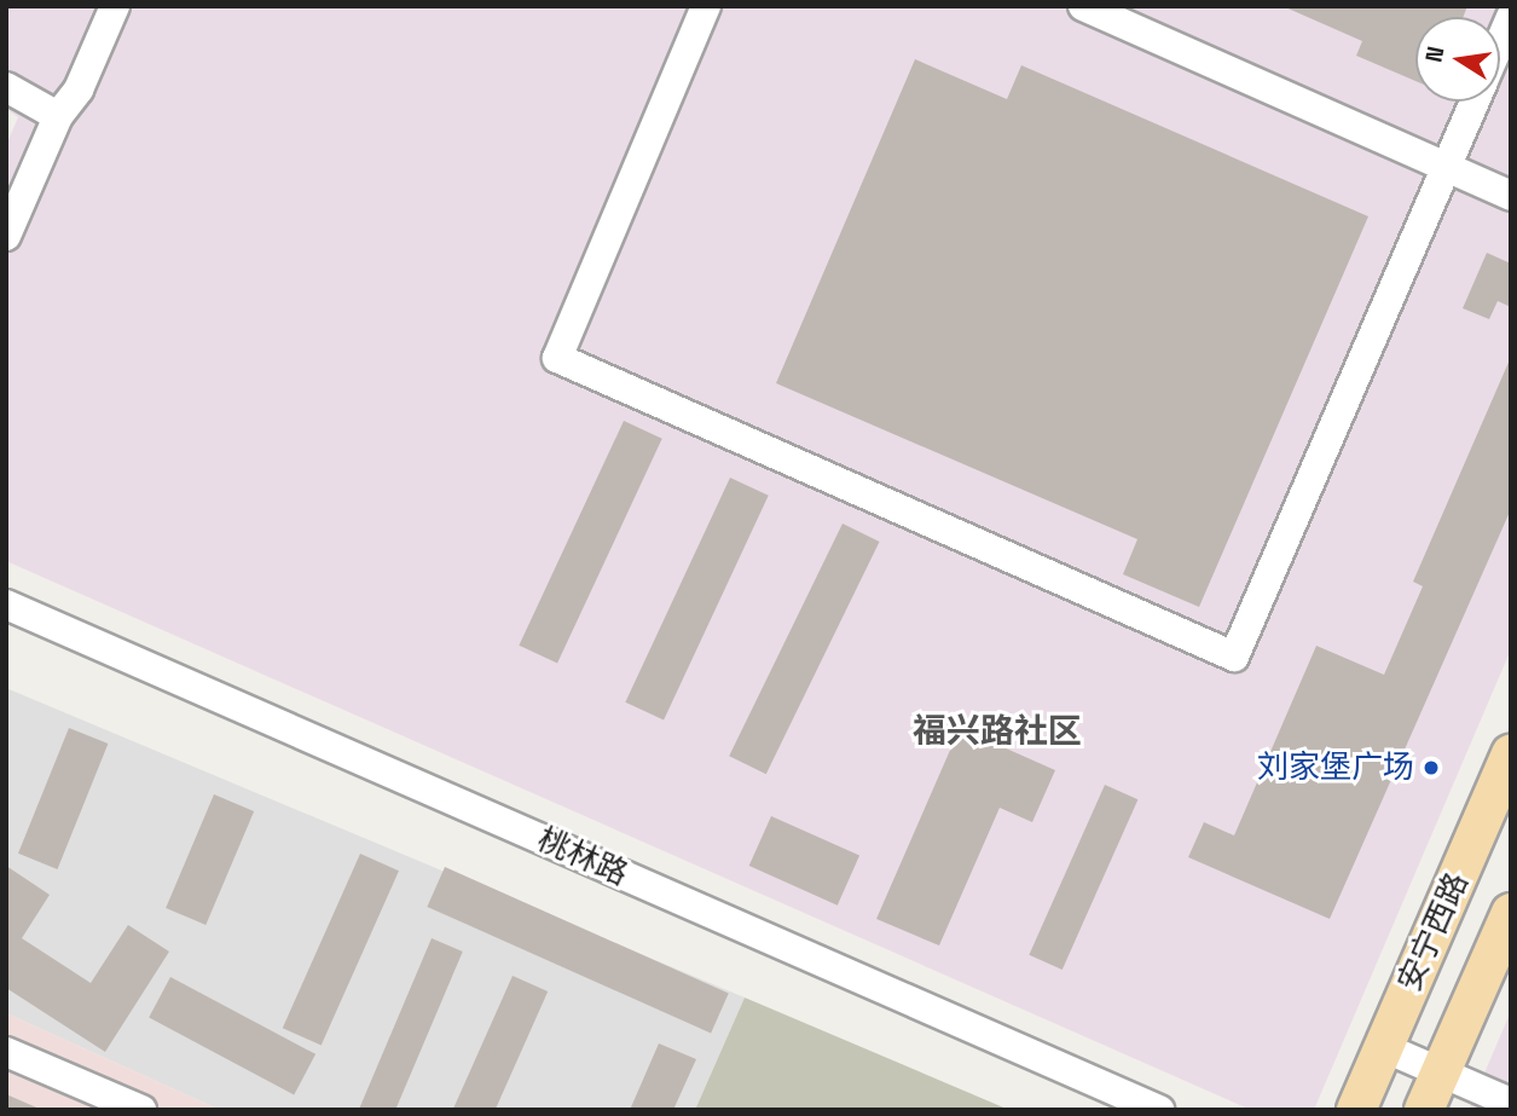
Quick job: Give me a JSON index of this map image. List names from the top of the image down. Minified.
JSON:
{"streets":{"main road":["安宁西路"],"street":["桃林路"]},"districts":["福兴路社区"],"places":["刘家堡广场"],"north":"left"}
